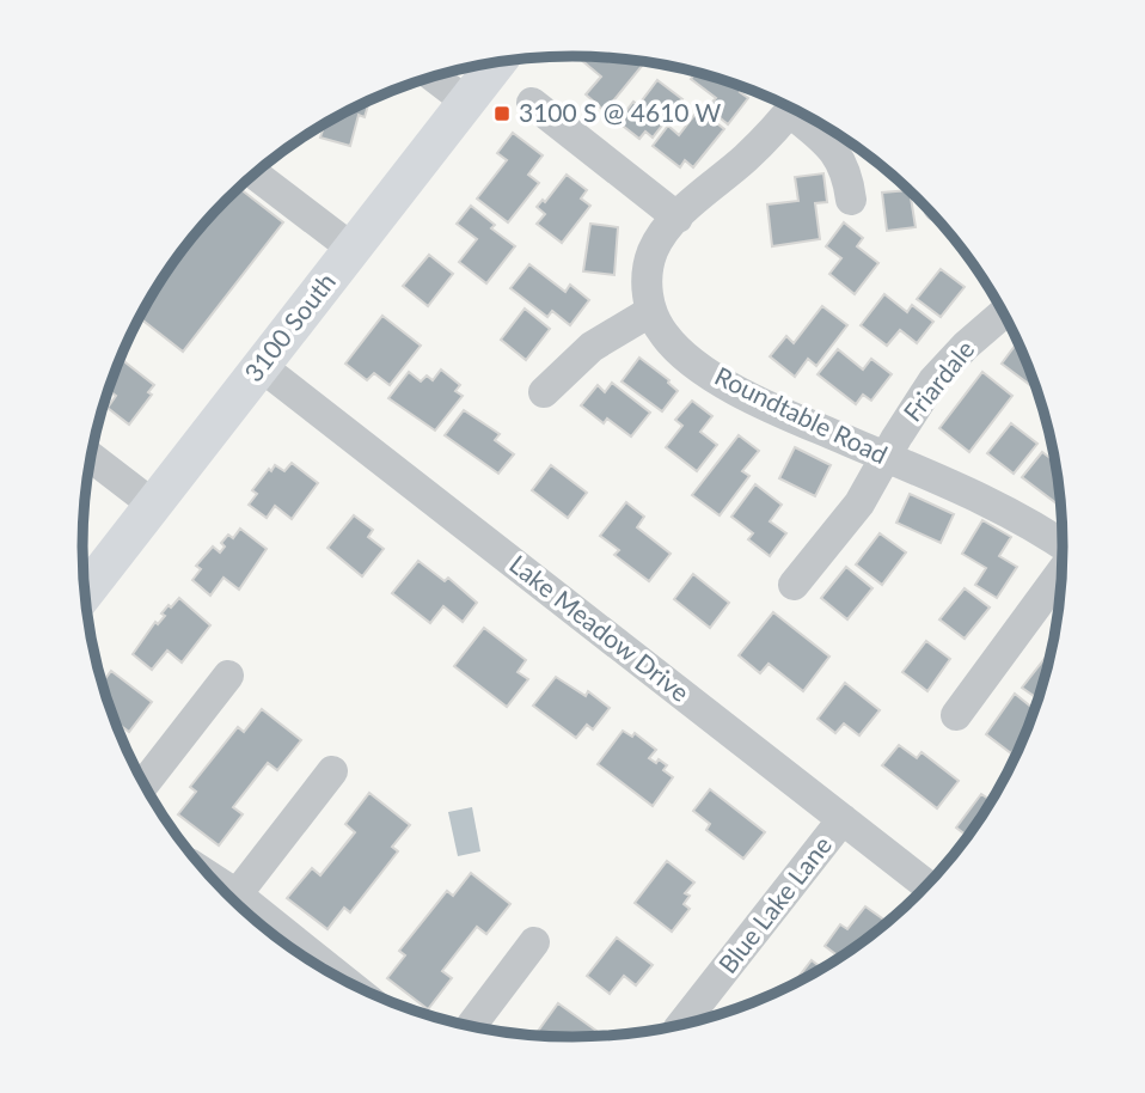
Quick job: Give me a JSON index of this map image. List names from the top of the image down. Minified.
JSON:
{"streets":{"main road":["3100 South"],"street":["Friardale","Roundtable Road","Lake Meadow Drive","Blue Lake Lane"]},"crossings":[["3100 South","Lake Meadow Drive"],["Friardale","Roundtable Road"],["Lake Meadow Drive","Blue Lake Lane"]],"places":{"transit":["3100 S @ 4610 W"]}}
